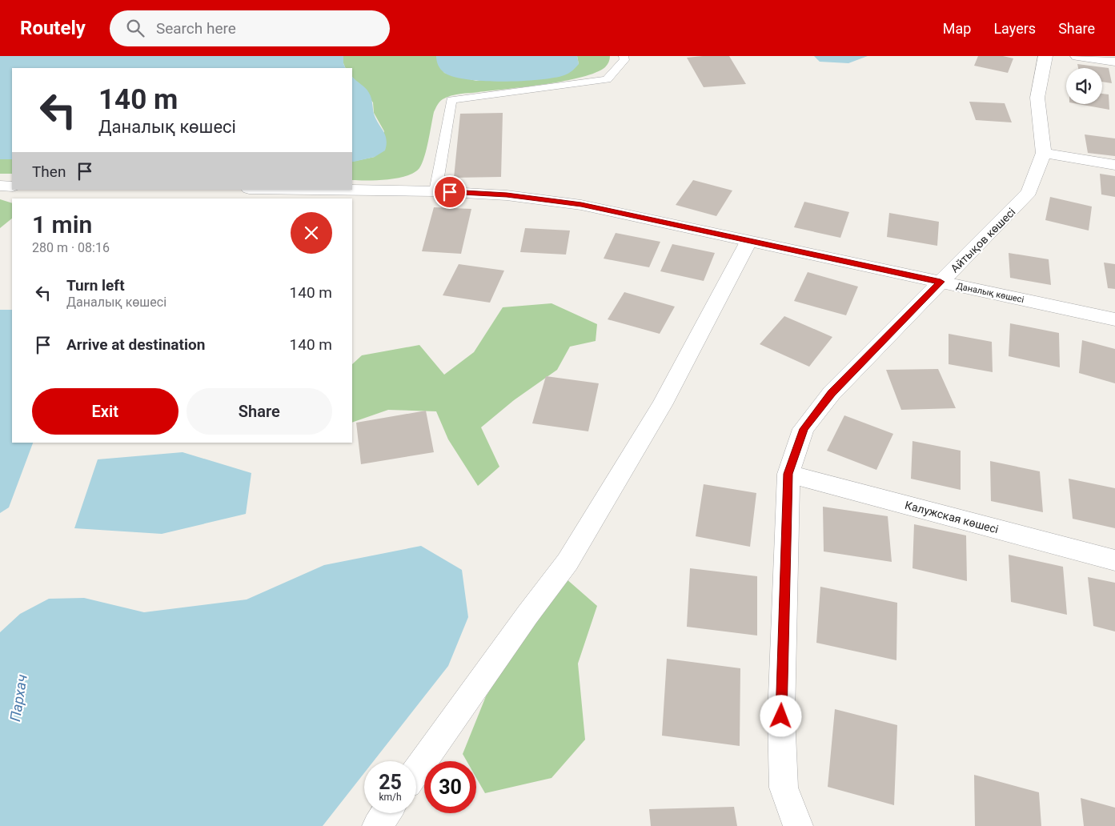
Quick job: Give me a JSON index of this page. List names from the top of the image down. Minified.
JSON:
{"streets":{"street":["Айтықов көшесі","Даналық көшесі","Калужская көшесі"]},"crossings":[["Айтықов көшесі","Даналық көшесі"],["Айтықов көшесі","Калужская көшесі"]],"water":["Пархач"],"page":{"header":"Routely","search":"Search here","nav":["Map","Layers","Share"],"turn":["140 m","Даналық көшесі"],"then":"Then","heading":["1 min","280 m · 08:16"],"list":[{"name":"Turn left","note":"Даналық көшесі","value":"140 m"},{"name":"Arrive at destination","value":"140 m"}],"buttons":["Exit","Share"],"speed":"25 km/h","limit":"30"}}
